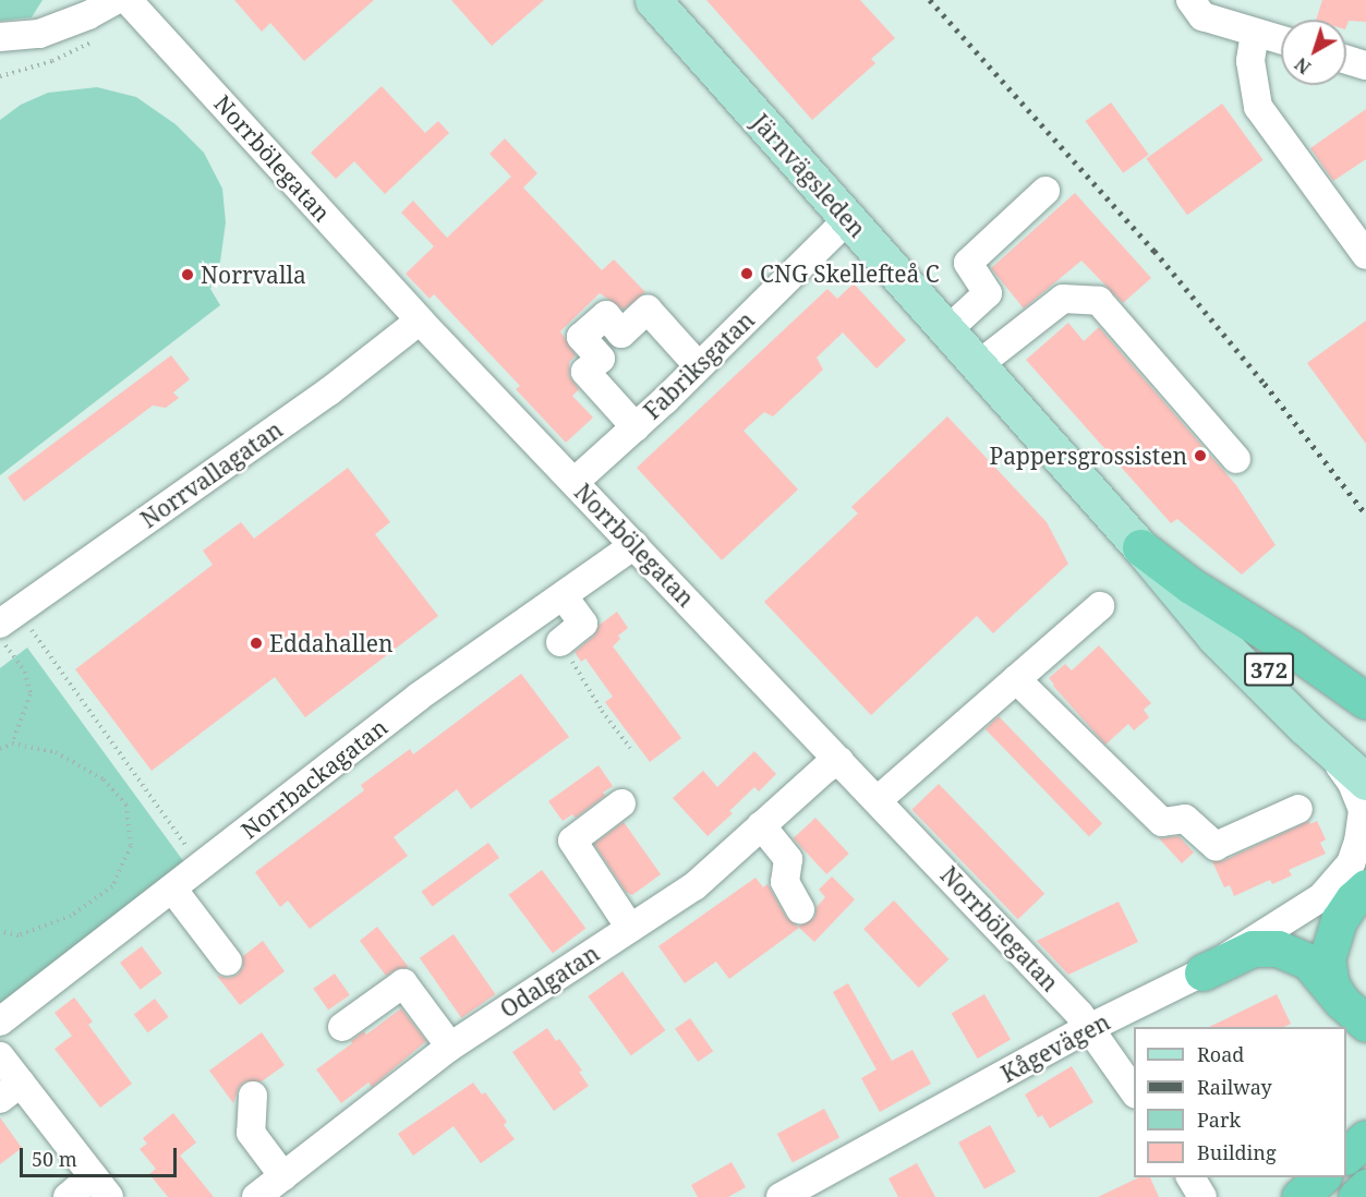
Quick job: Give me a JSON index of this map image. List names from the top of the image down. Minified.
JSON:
{"streets":{"main road":["Järnvägsleden","372"],"street":["Norrbölegatan","Fabriksgatan","Norrvallagatan","Norrbackagatan","Odalgatan","Kågevägen"]},"crossings":[["Norrbölegatan","Fabriksgatan"],["Norrbölegatan","Norrvallagatan"],["Norrbölegatan","Norrbackagatan"],["Norrbölegatan","Odalgatan"],["Norrbölegatan","Kågevägen"],["Järnvägsleden","Fabriksgatan"],["Järnvägsleden","Kågevägen"]],"places":["CNG Skellefteå C","Norrvalla","Pappersgrossisten","Eddahallen"],"legend":["Road","Railway","Park","Building"],"scale_bar":"50 m","north":"bottom left"}
